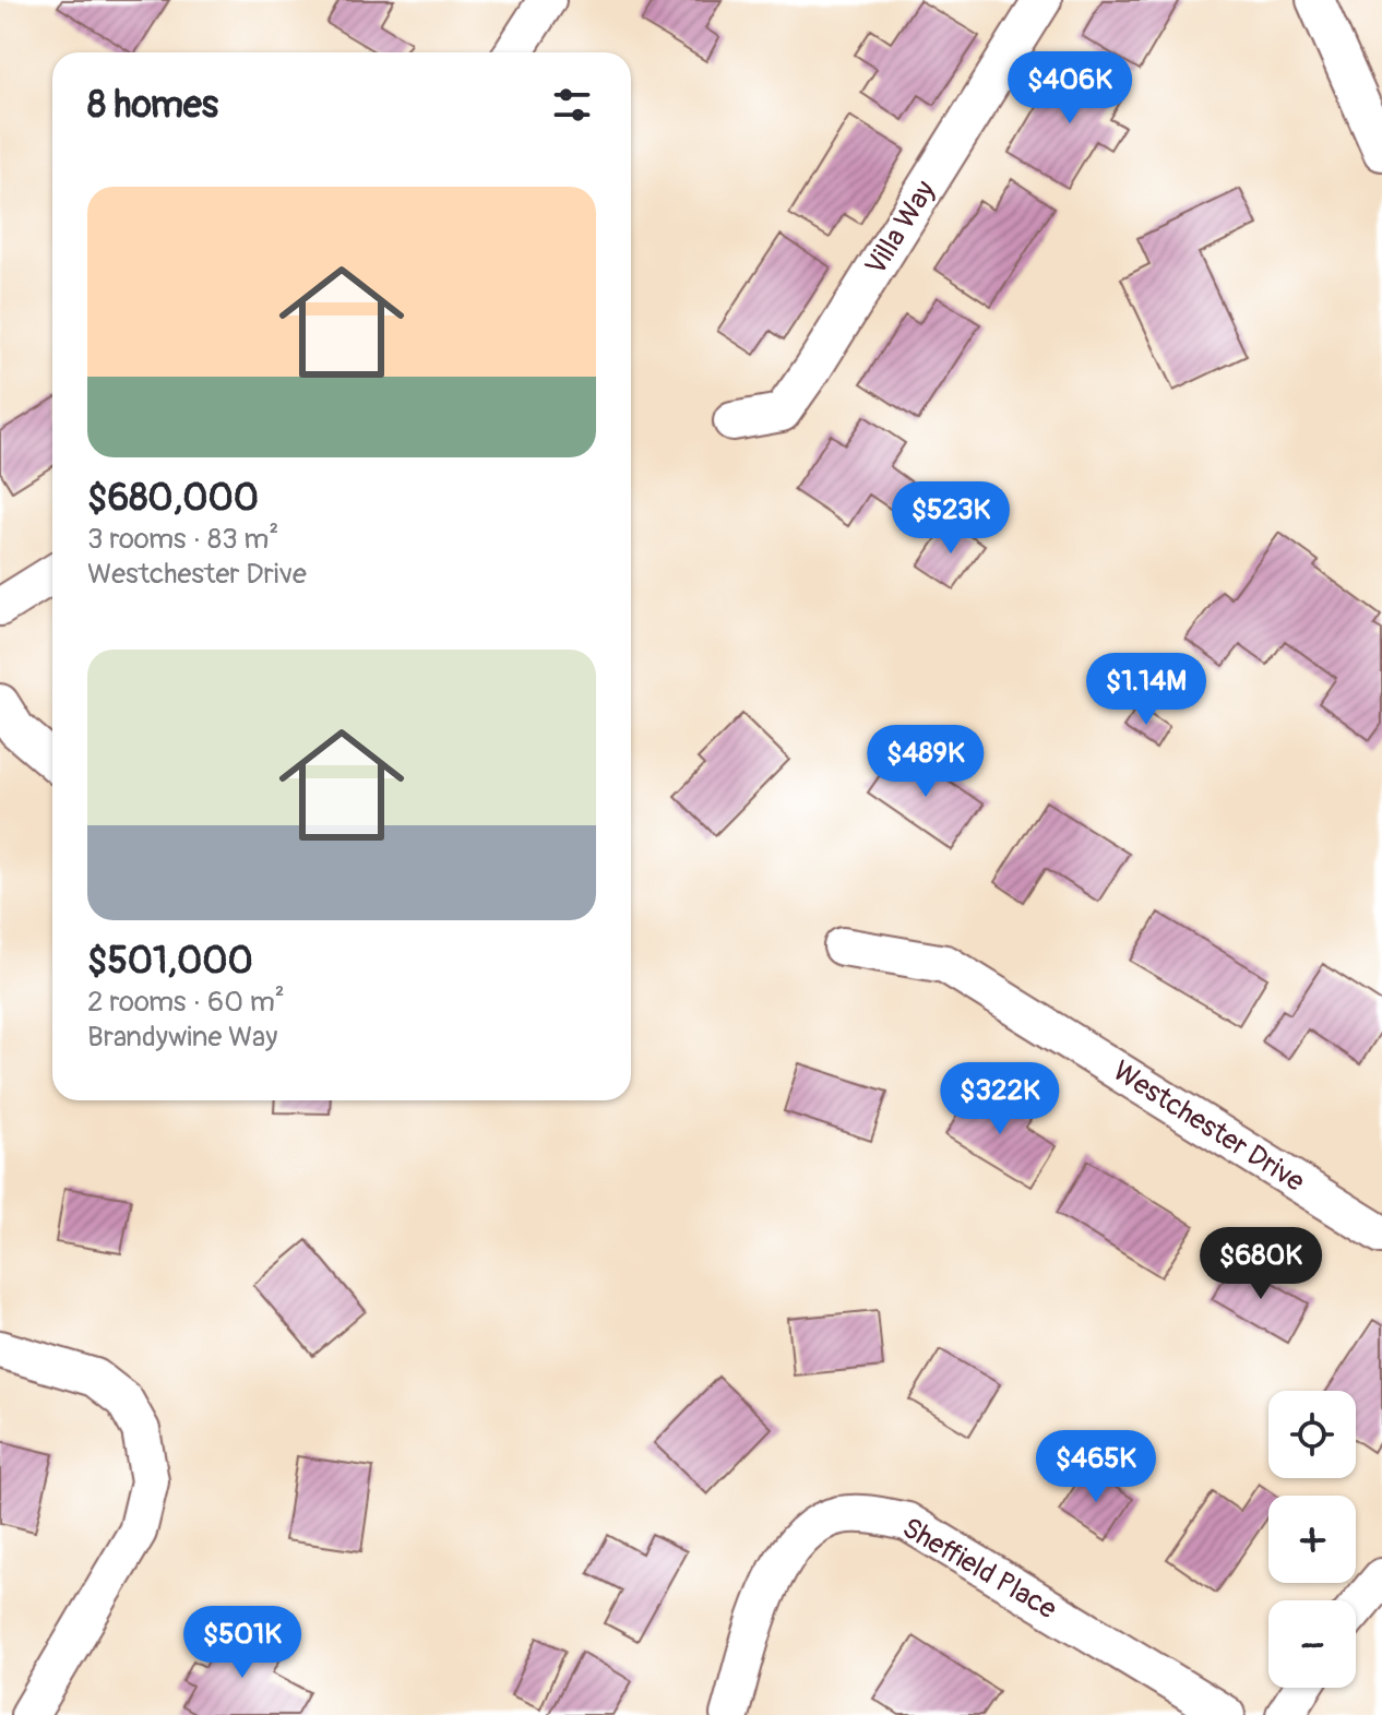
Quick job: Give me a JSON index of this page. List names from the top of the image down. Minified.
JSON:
{"streets":{"street":["Villa Way","Westchester Drive","Sheffield Place"]},"page":{"price":["$406K","$523K","$1.14M","$489K","$322K","$680K","$465K","$501K"],"heading":"8 homes","list":[{"name":"$680,000","note":"3 rooms · 83 m² · Westchester Drive"},{"name":"$501,000","note":"2 rooms · 60 m² · Brandywine Way"}],"map_buttons":["+","−"]}}
